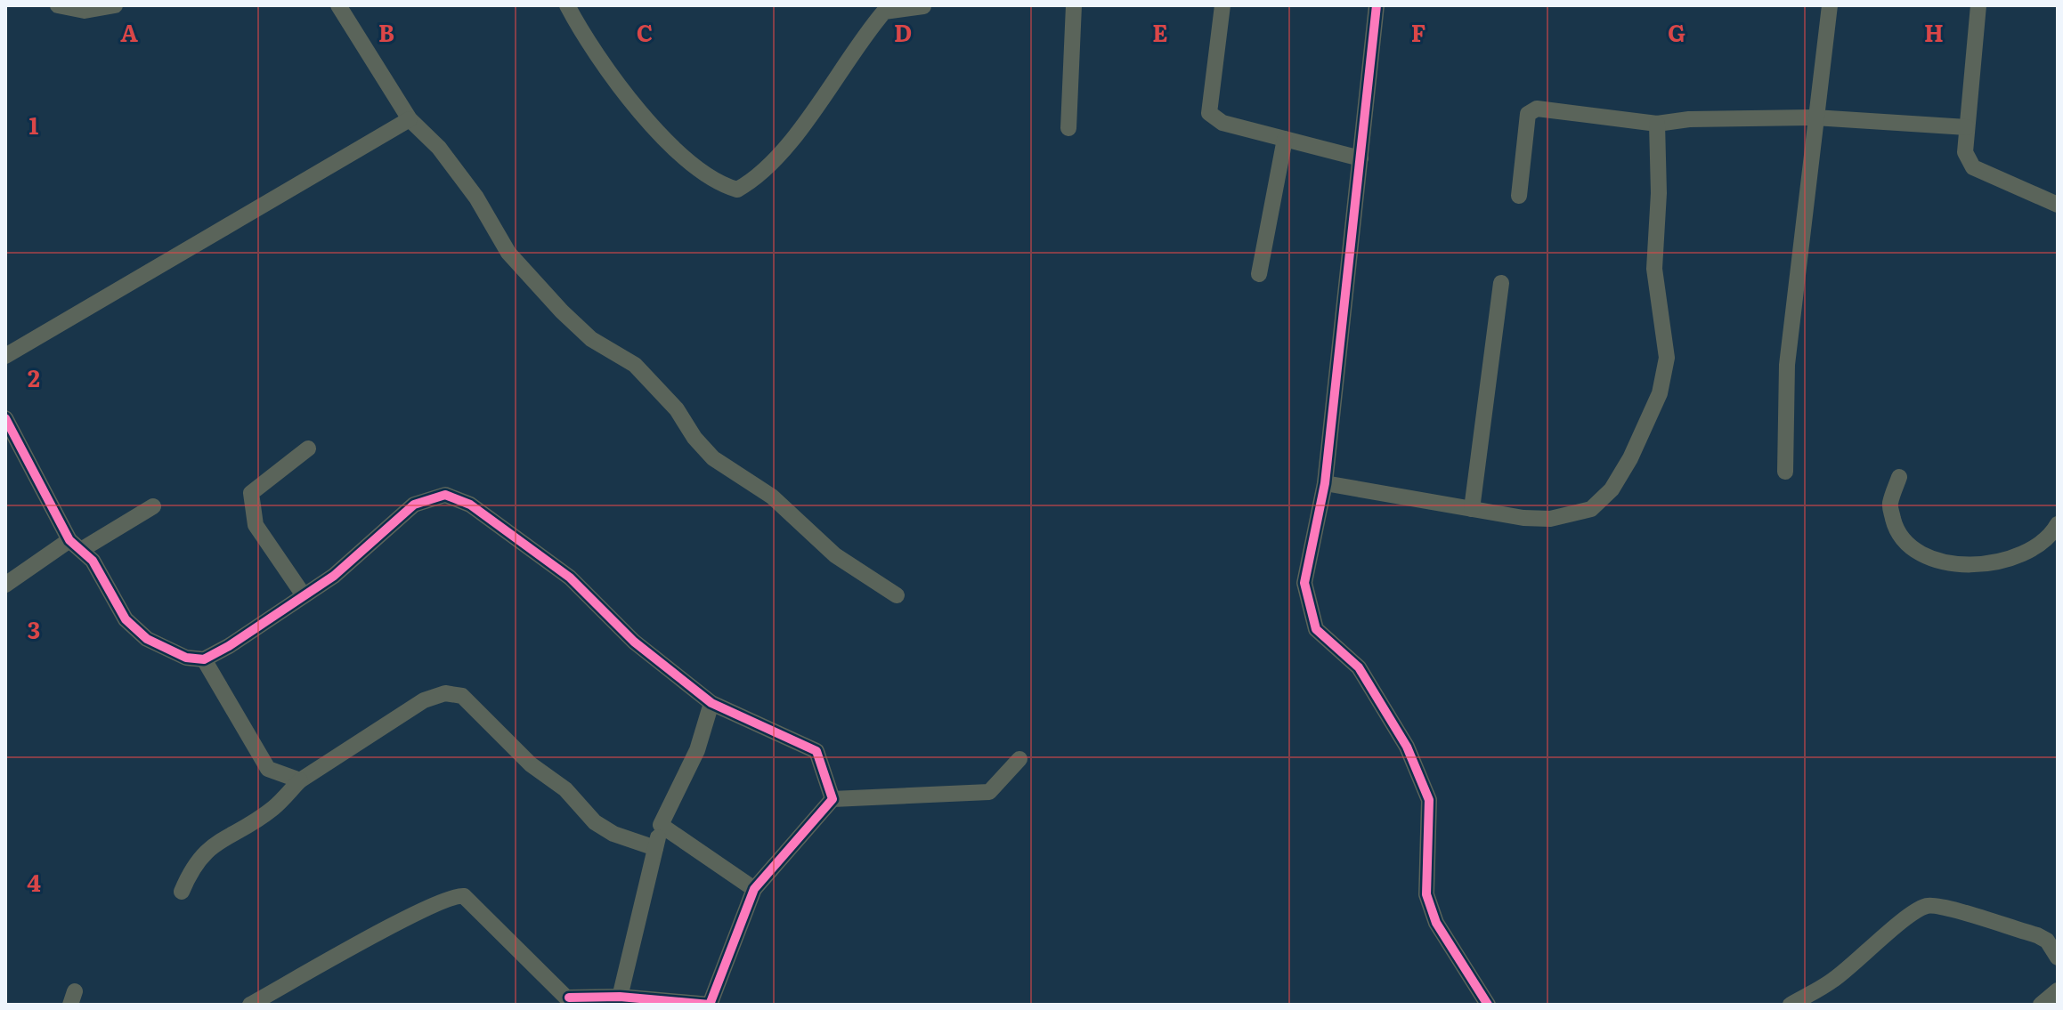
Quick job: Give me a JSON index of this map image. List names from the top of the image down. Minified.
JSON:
{"grid":{"columns":["A","B","C","D","E","F","G","H"],"rows":["1","2","3","4"]}}
